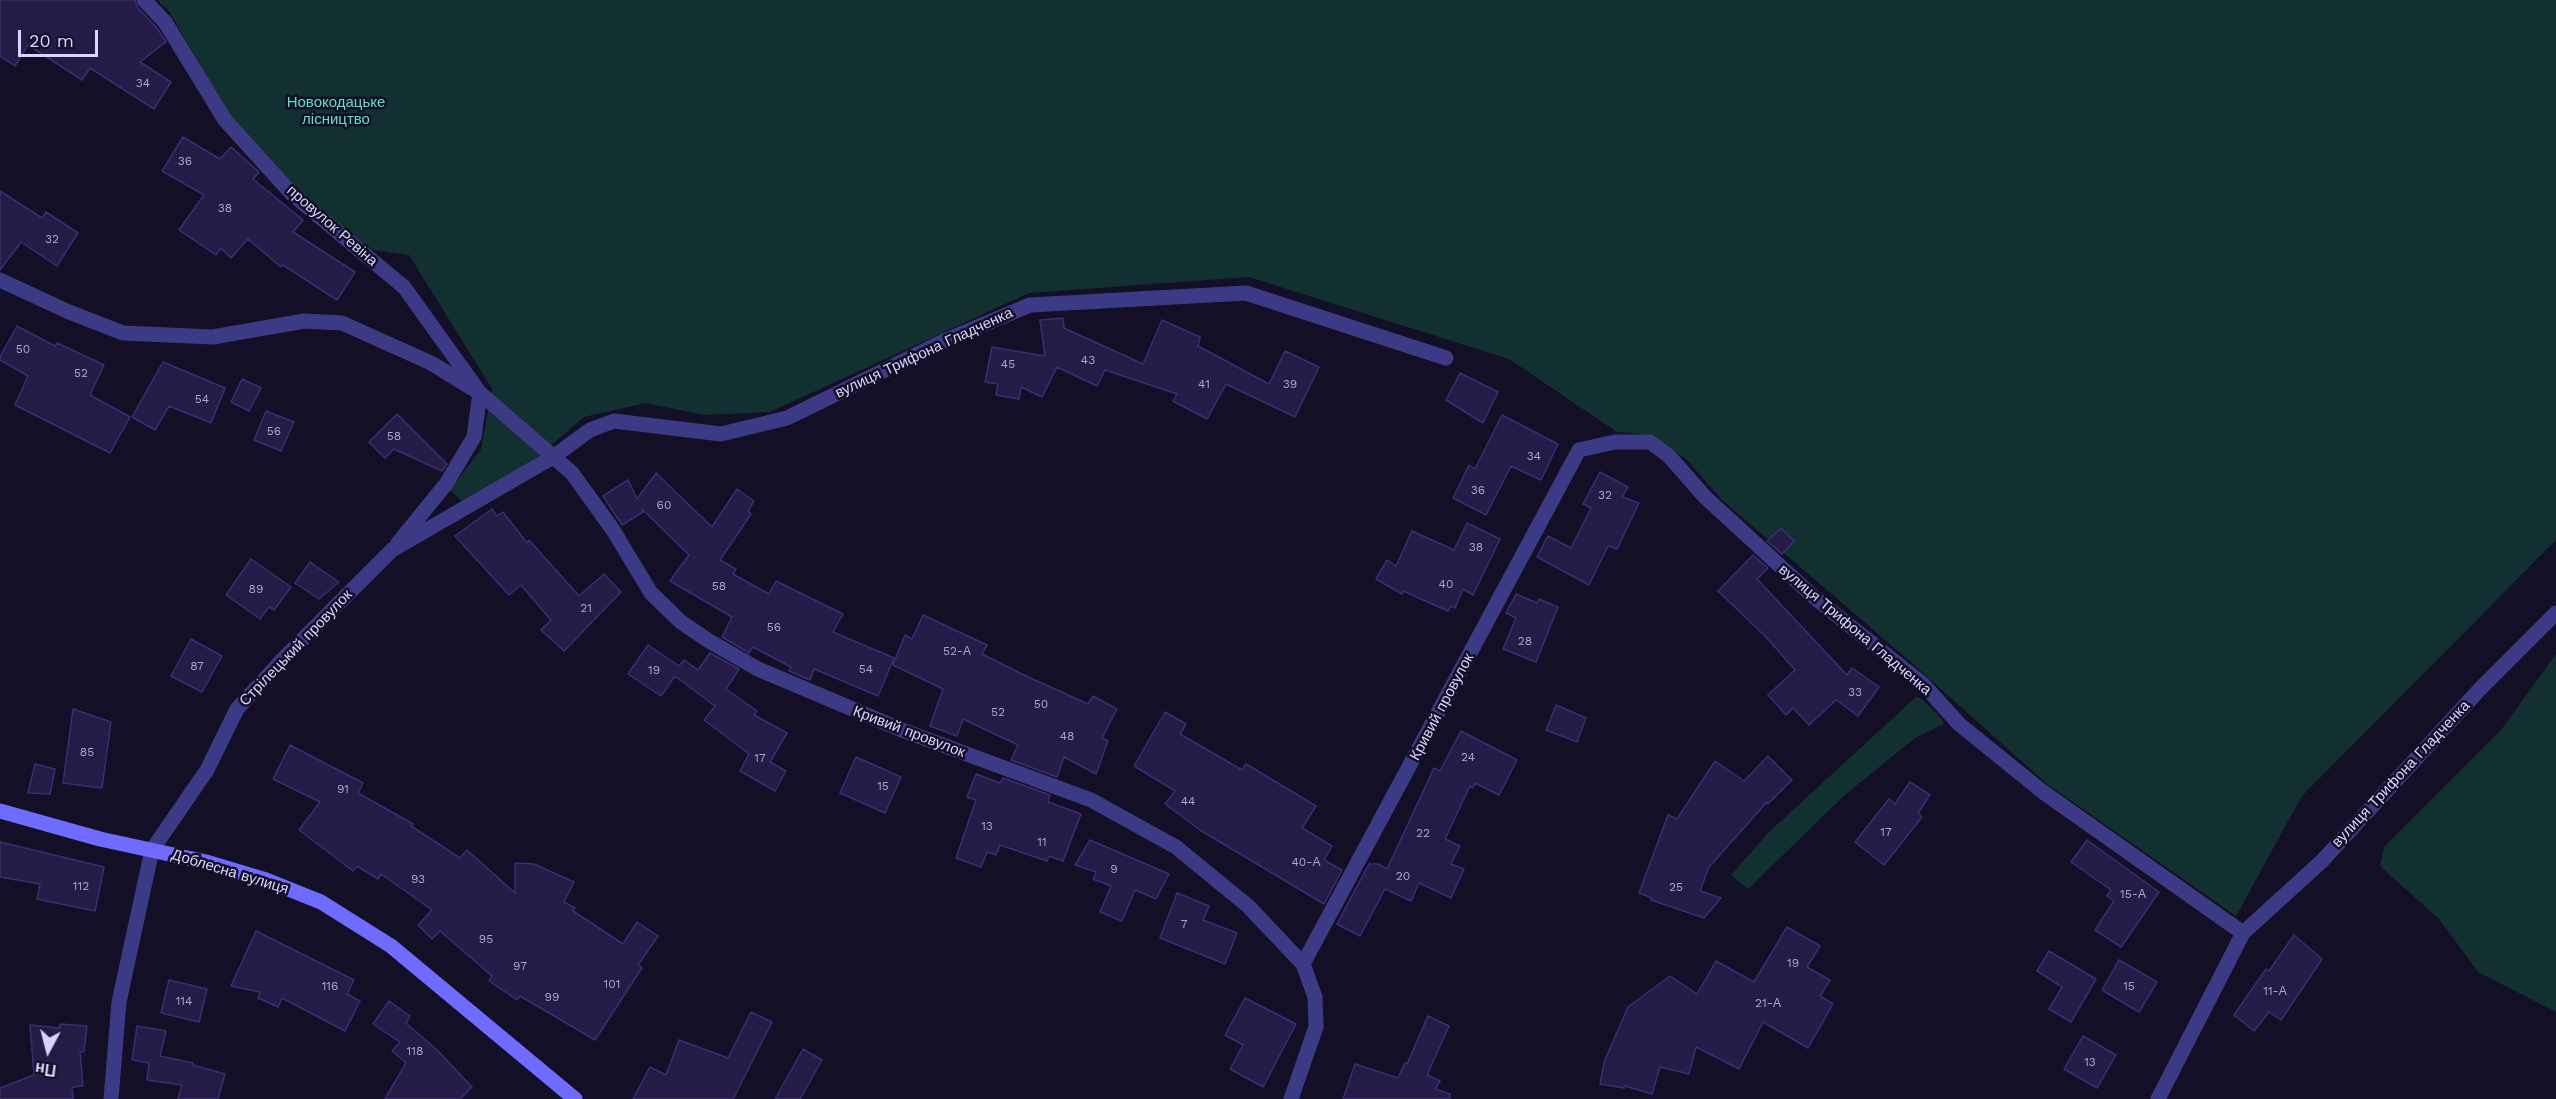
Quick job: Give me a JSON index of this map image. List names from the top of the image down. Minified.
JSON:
{"streets":{"street":["провулок Ревіна","вулиця Трифона Гладченка","Стрілецький провулок","Кривий провулок","Доблесна вулиця"]},"crossings":[["провулок Ревіна","вулиця Трифона Гладченка"],["провулок Ревіна","Стрілецький провулок"],["провулок Ревіна","Кривий провулок"],["вулиця Трифона Гладченка","Стрілецький провулок"],["вулиця Трифона Гладченка","Кривий провулок"],["Стрілецький провулок","Кривий провулок"],["Стрілецький провулок","Доблесна вулиця"]],"parks":["Новокодацьке лісництво"],"house_numbers":["34","36","38","32","50","43","45","52","41","39","54","56","58","34","36","32","60","38","40","58","89","21","56","28","52-А","87","54","19","33","50","52","48","85","24","17","15","91","44","13","17","22","11","40-А","9","20","93","112","25","15-А","7","95","19","97","101","116","15","11-А","99","114","21-А","118","13"],"scale_bar":"20 m","north":"bottom"}
